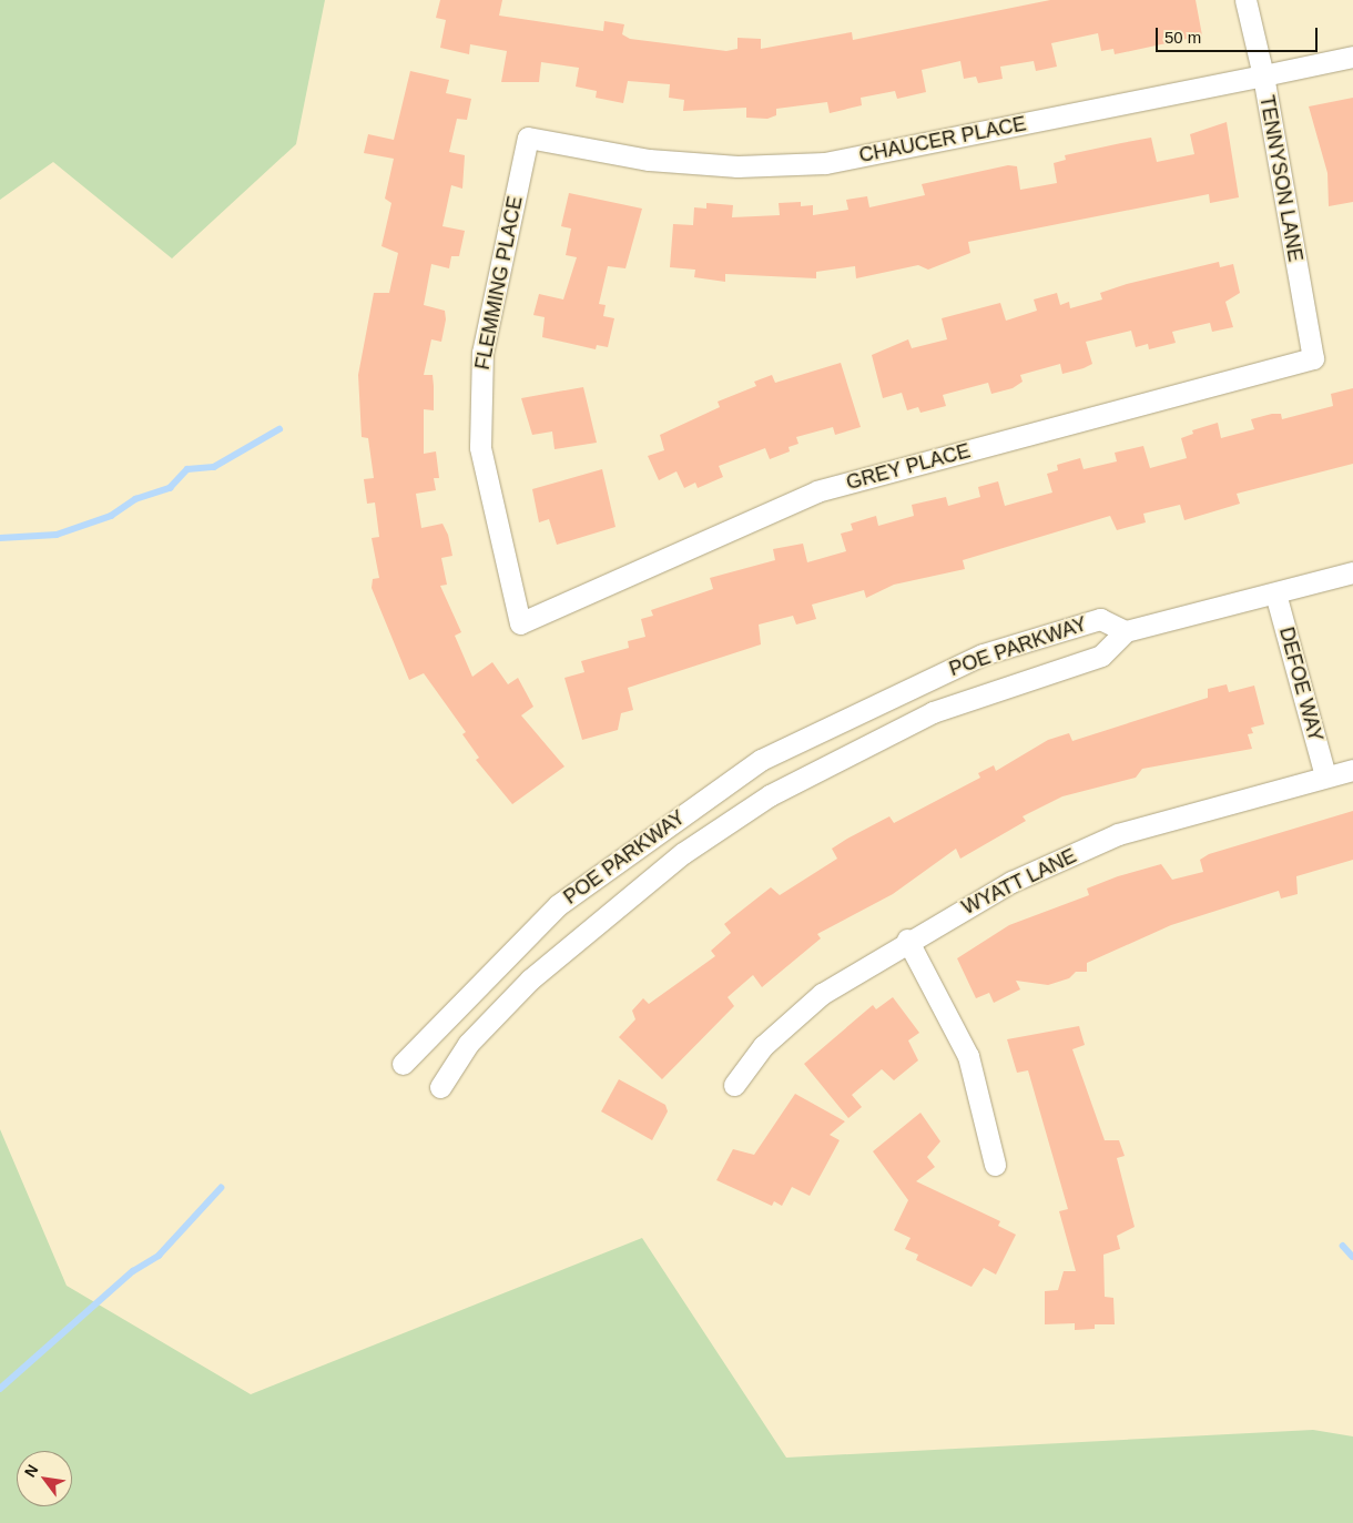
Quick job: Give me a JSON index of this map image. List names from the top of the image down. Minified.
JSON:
{"streets":{"street":["CHAUCER PLACE","TENNYSON LANE","FLEMMING PLACE","GREY PLACE","POE PARKWAY","DEFOE WAY","WYATT LANE"]},"crossings":[["CHAUCER PLACE","TENNYSON LANE"],["CHAUCER PLACE","FLEMMING PLACE"],["TENNYSON LANE","GREY PLACE"],["FLEMMING PLACE","GREY PLACE"],["DEFOE WAY","WYATT LANE"]],"scale_bar":"50 m","north":"top left"}
